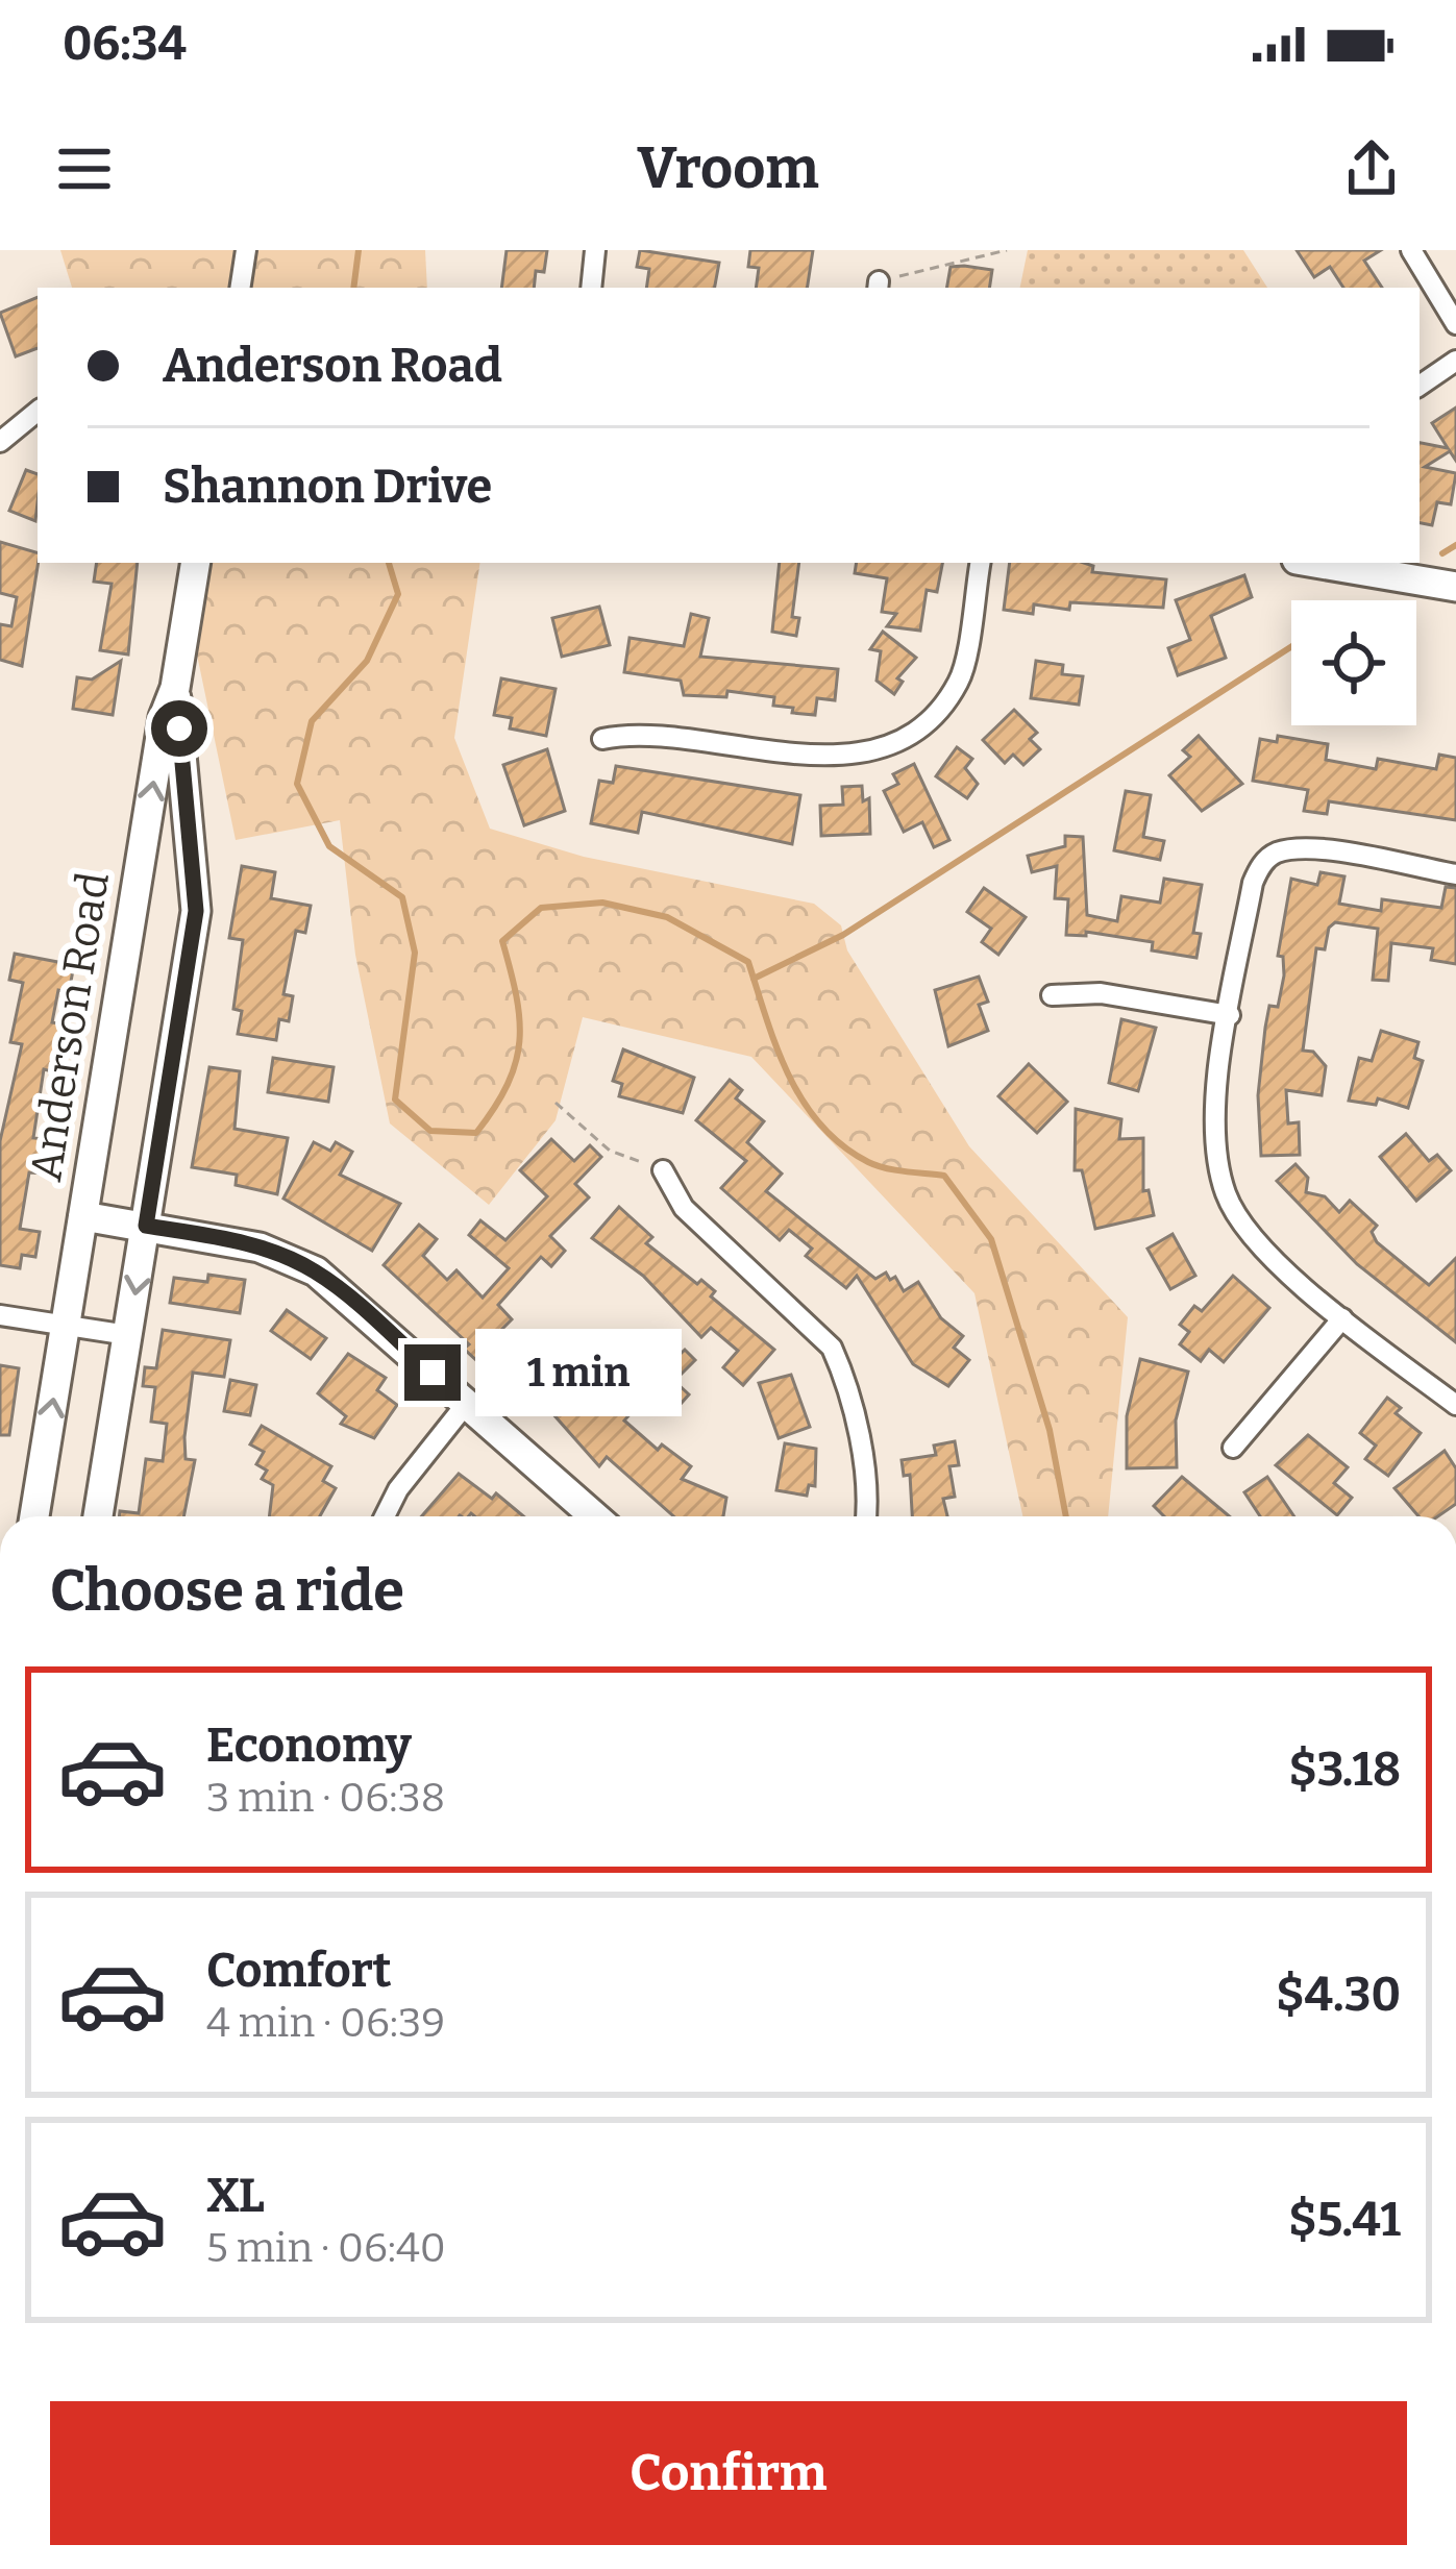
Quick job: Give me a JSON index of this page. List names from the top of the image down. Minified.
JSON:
{"streets":{"street":["Anderson Road"]},"page":{"status":"06:34","header":"Vroom","banner":["Anderson Road","Shannon Drive"],"bubble":"1 min","heading":"Choose a ride","list":[{"name":"Economy","note":"3 min · 06:38","value":"$3.18"},{"name":"Comfort","note":"4 min · 06:39","value":"$4.30"},{"name":"XL","note":"5 min · 06:40","value":"$5.41"}],"buttons":"Confirm"}}
